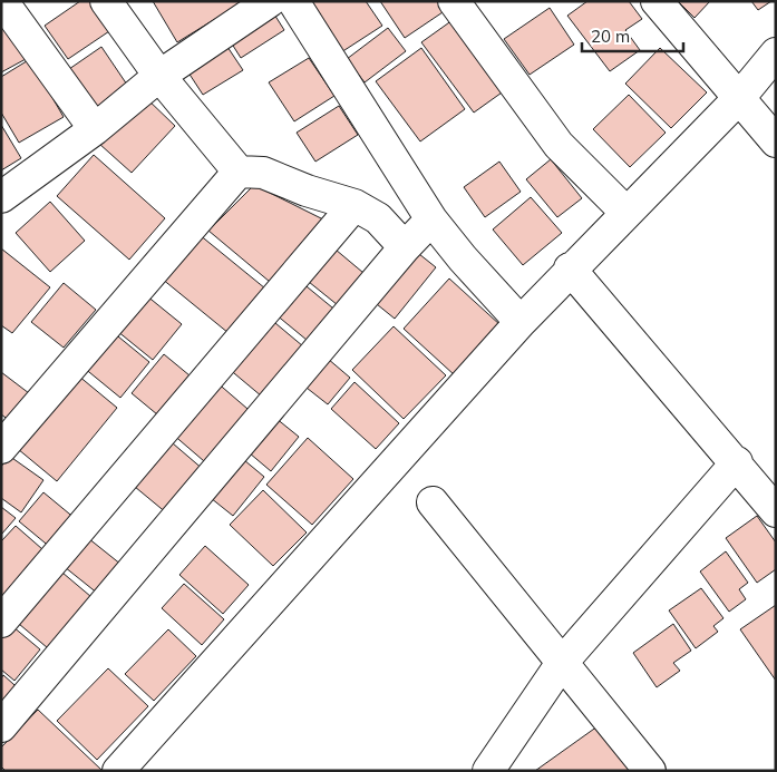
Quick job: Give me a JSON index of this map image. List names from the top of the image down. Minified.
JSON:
{"scale_bar":"20 m"}
